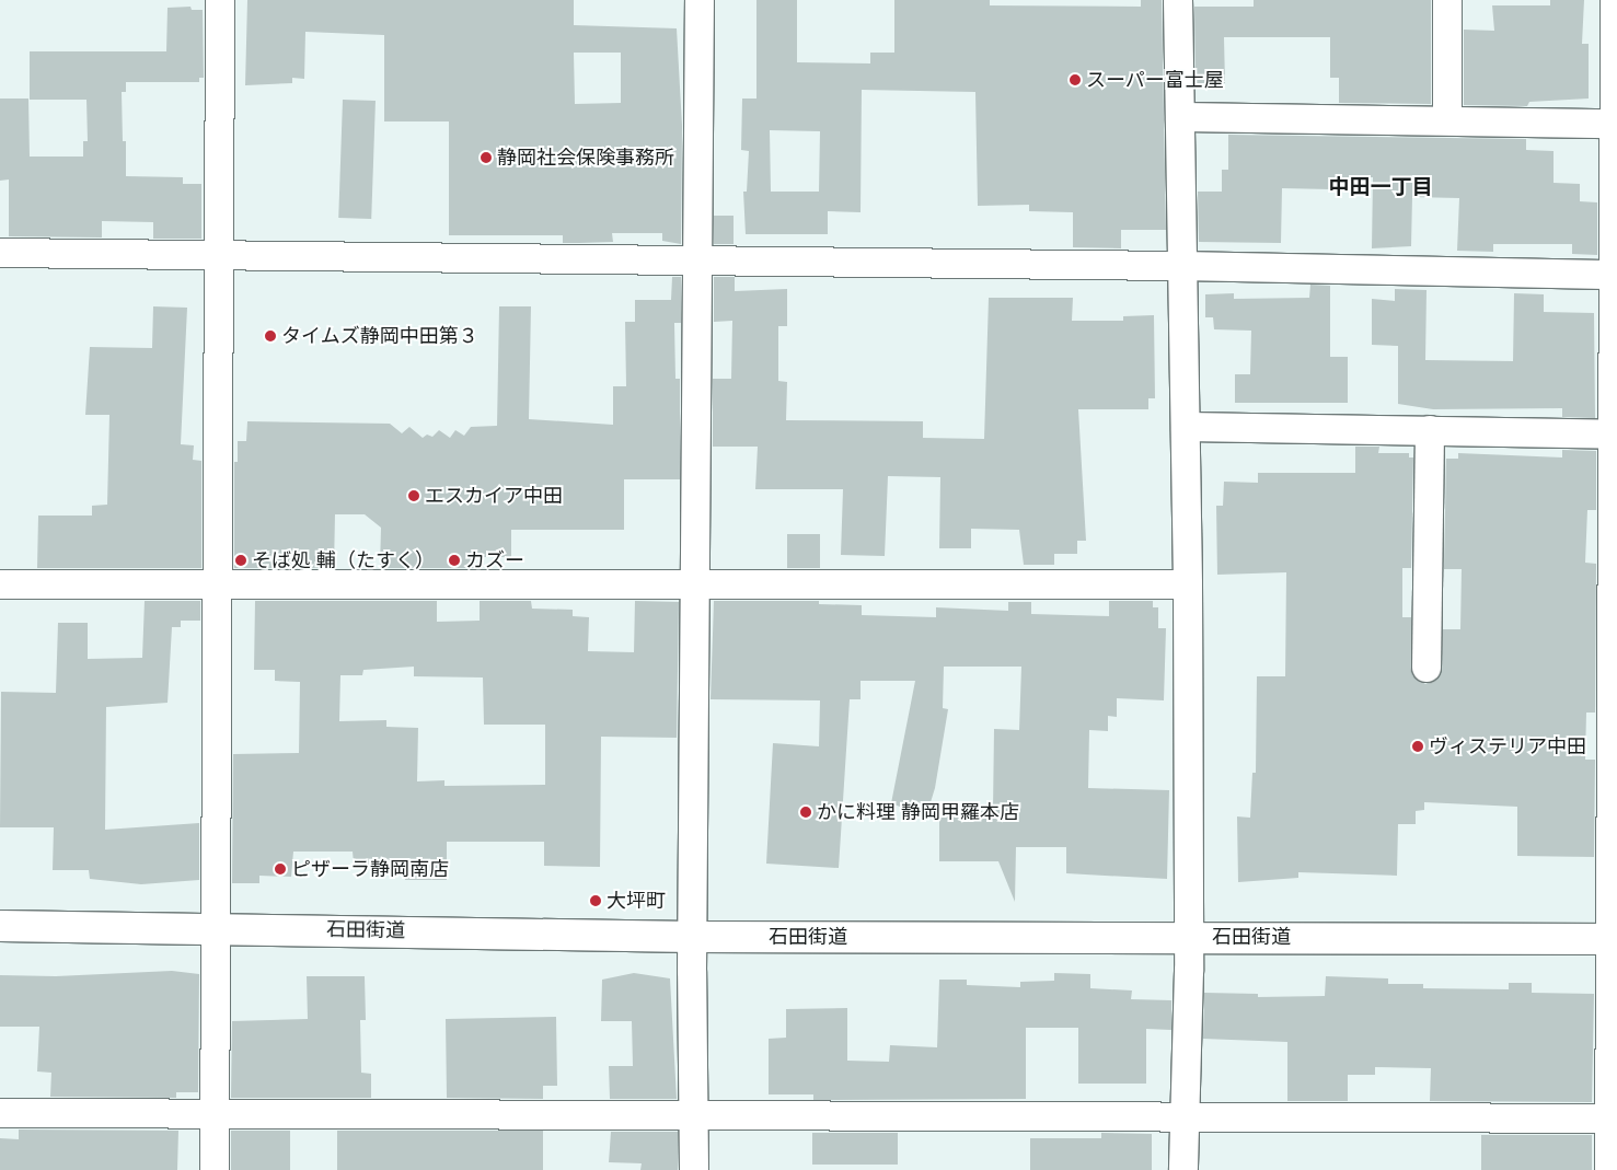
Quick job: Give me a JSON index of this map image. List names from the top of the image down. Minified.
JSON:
{"streets":{"street":["石田街道"]},"districts":["中田一丁目"],"places":["スーパー富士屋","静岡社会保険事務所","タイムズ静岡中田第３","エスカイア中田","そば処 輔（たすく）","カズー","ヴィステリア中田","かに料理 静岡甲羅本店","ピザーラ静岡南店","大坪町"]}
